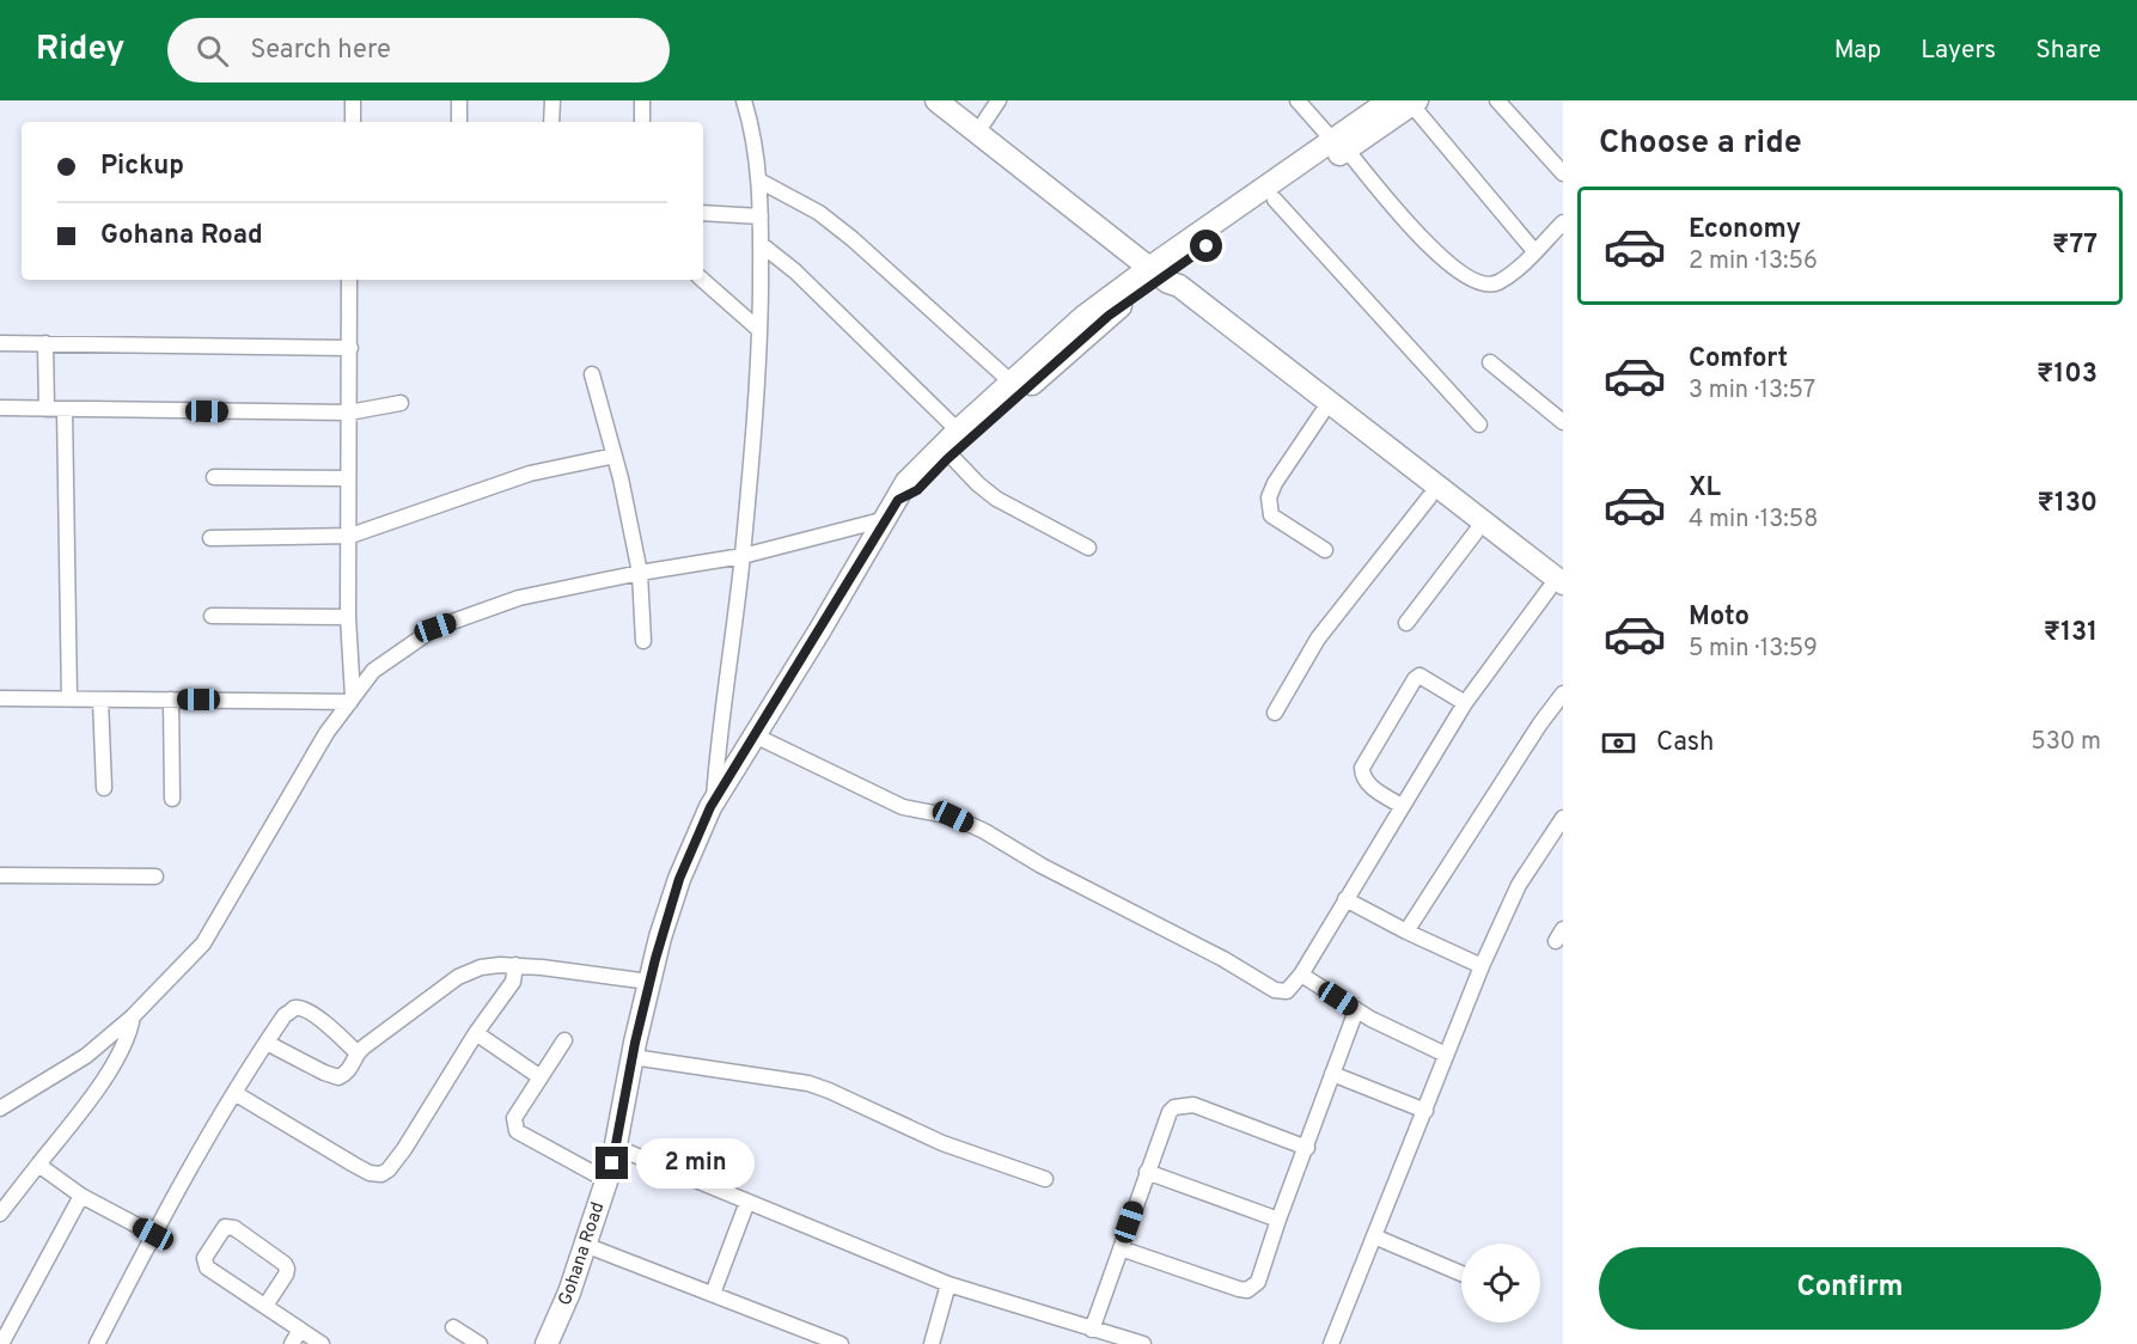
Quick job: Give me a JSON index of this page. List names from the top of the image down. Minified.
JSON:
{"streets":{"main road":["Gohana Road"]},"page":{"header":"Ridey","search":"Search here","nav":["Map","Layers","Share"],"heading":"Choose a ride","banner":["Pickup","Gohana Road"],"list":[{"name":"Economy","note":"2 min · 13:56","value":"₹77"},{"name":"Comfort","note":"3 min · 13:57","value":"₹103"},{"name":"XL","note":"4 min · 13:58","value":"₹130"},{"name":"Moto","note":"5 min · 13:59","value":"₹131"}],"pay":["Cash","530 m"],"bubble":"2 min","buttons":"Confirm"}}
